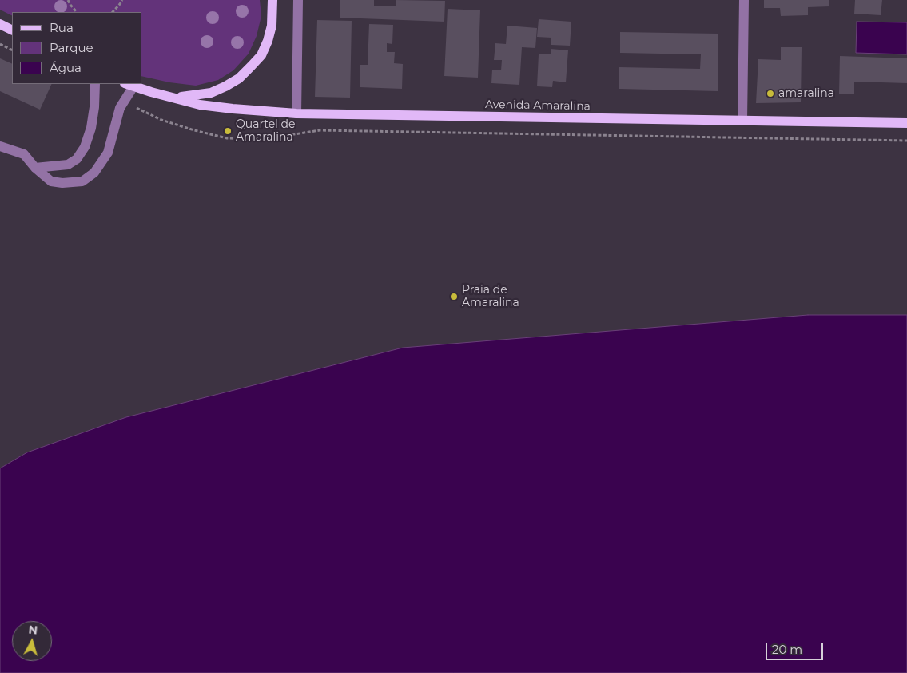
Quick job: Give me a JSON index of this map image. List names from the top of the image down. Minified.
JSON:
{"streets":{"main road":["Avenida Amaralina"]},"places":["amaralina","Quartel de Amaralina","Praia de Amaralina"],"legend":["Rua","Parque","Água"],"scale_bar":"20 m","north":"top"}
